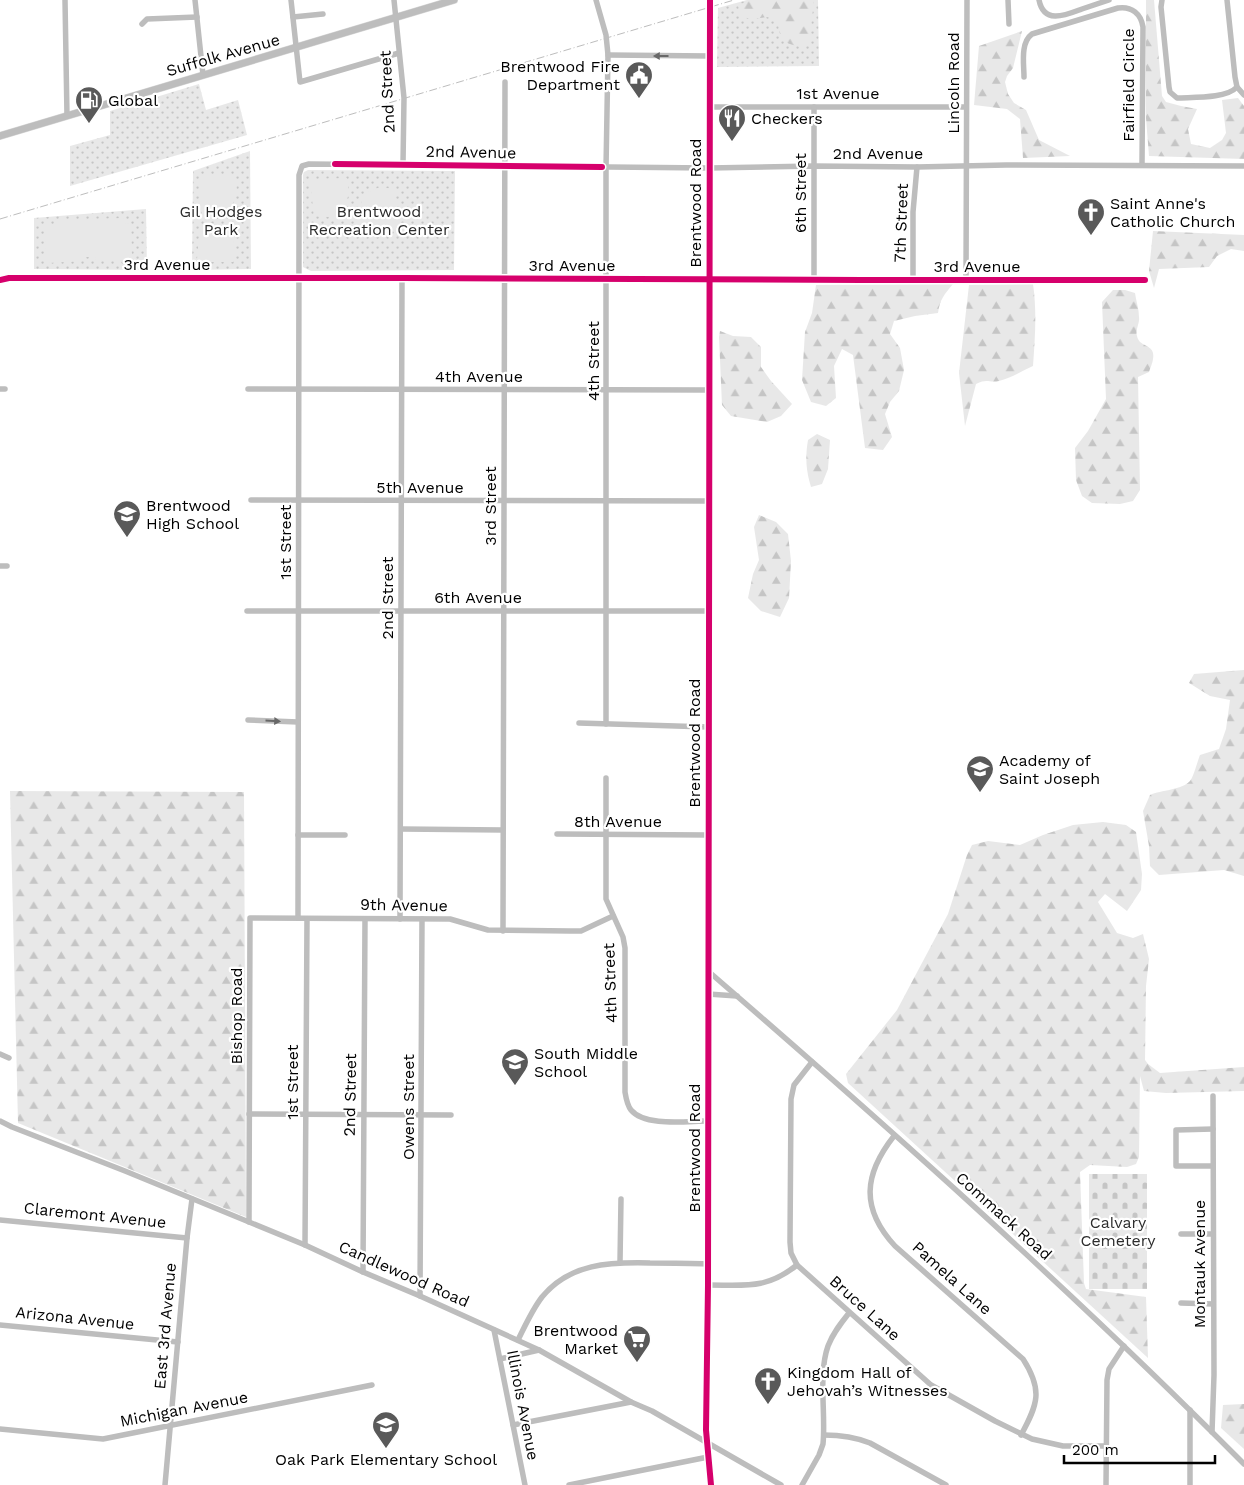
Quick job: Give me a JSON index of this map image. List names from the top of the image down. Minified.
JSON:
{"streets":{"main road":["Suffolk Avenue"],"street":["Lincoln Road","Fairfield Circle","2nd Street","1st Avenue","2nd Avenue","6th Street","Brentwood Road","7th Street","3rd Avenue","4th Street","4th Avenue","5th Avenue","3rd Street","1st Street","6th Avenue","8th Avenue","9th Avenue","Bishop Road","Owens Street","Claremont Avenue","Commack Road","Montauk Avenue","Candlewood Road","Pamela Lane","Bruce Lane","Arizona Avenue","East 3rd Avenue","Illinois Avenue","Michigan Avenue"]},"crossings":[["Suffolk Avenue","2nd Street"],["Lincoln Road","1st Avenue"],["Lincoln Road","2nd Avenue"],["Lincoln Road","3rd Avenue"],["Fairfield Circle","2nd Avenue"],["2nd Street","2nd Avenue"],["2nd Street","3rd Avenue"],["2nd Street","4th Avenue"],["2nd Street","5th Avenue"],["2nd Street","6th Avenue"],["2nd Street","9th Avenue"],["2nd Street","Candlewood Road"],["1st Avenue","6th Street"],["1st Avenue","Brentwood Road"],["2nd Avenue","6th Street"],["2nd Avenue","Brentwood Road"],["2nd Avenue","7th Street"],["2nd Avenue","4th Street"],["2nd Avenue","3rd Street"],["2nd Avenue","1st Street"],["6th Street","3rd Avenue"],["Brentwood Road","3rd Avenue"],["Brentwood Road","4th Street"],["Brentwood Road","4th Avenue"],["Brentwood Road","5th Avenue"],["Brentwood Road","6th Avenue"],["Brentwood Road","8th Avenue"],["Brentwood Road","Commack Road"],["Brentwood Road","Candlewood Road"],["7th Street","3rd Avenue"],["3rd Avenue","4th Street"],["3rd Avenue","3rd Street"],["3rd Avenue","1st Street"],["4th Street","4th Avenue"],["4th Street","5th Avenue"],["4th Street","6th Avenue"],["4th Street","8th Avenue"],["4th Street","9th Avenue"],["4th Avenue","3rd Street"],["4th Avenue","1st Street"],["5th Avenue","3rd Street"],["5th Avenue","1st Street"],["3rd Street","6th Avenue"],["3rd Street","9th Avenue"],["1st Street","6th Avenue"],["1st Street","9th Avenue"],["1st Street","Candlewood Road"],["9th Avenue","Bishop Road"],["9th Avenue","Owens Street"],["Bishop Road","Candlewood Road"],["Owens Street","Candlewood Road"],["Claremont Avenue","East 3rd Avenue"],["Commack Road","Montauk Avenue"],["Commack Road","Pamela Lane"],["Candlewood Road","East 3rd Avenue"],["Candlewood Road","Illinois Avenue"],["Pamela Lane","Bruce Lane"],["Arizona Avenue","East 3rd Avenue"],["East 3rd Avenue","Michigan Avenue"]],"parks":["Gil Hodges Park","Brentwood Recreation Center","Calvary Cemetery"],"places":{"public building":["Brentwood Fire Department"],"fuel station":["Global"],"restaurant":["Checkers"],"church":["Saint Anne's Catholic Church","Kingdom Hall of Jehovah’s Witnesses"],"school or university":["Brentwood High School","Academy of Saint Joseph","South Middle School","Oak Park Elementary School"],"supermarket":["Brentwood Market"]},"scale_bar":"200 m"}
